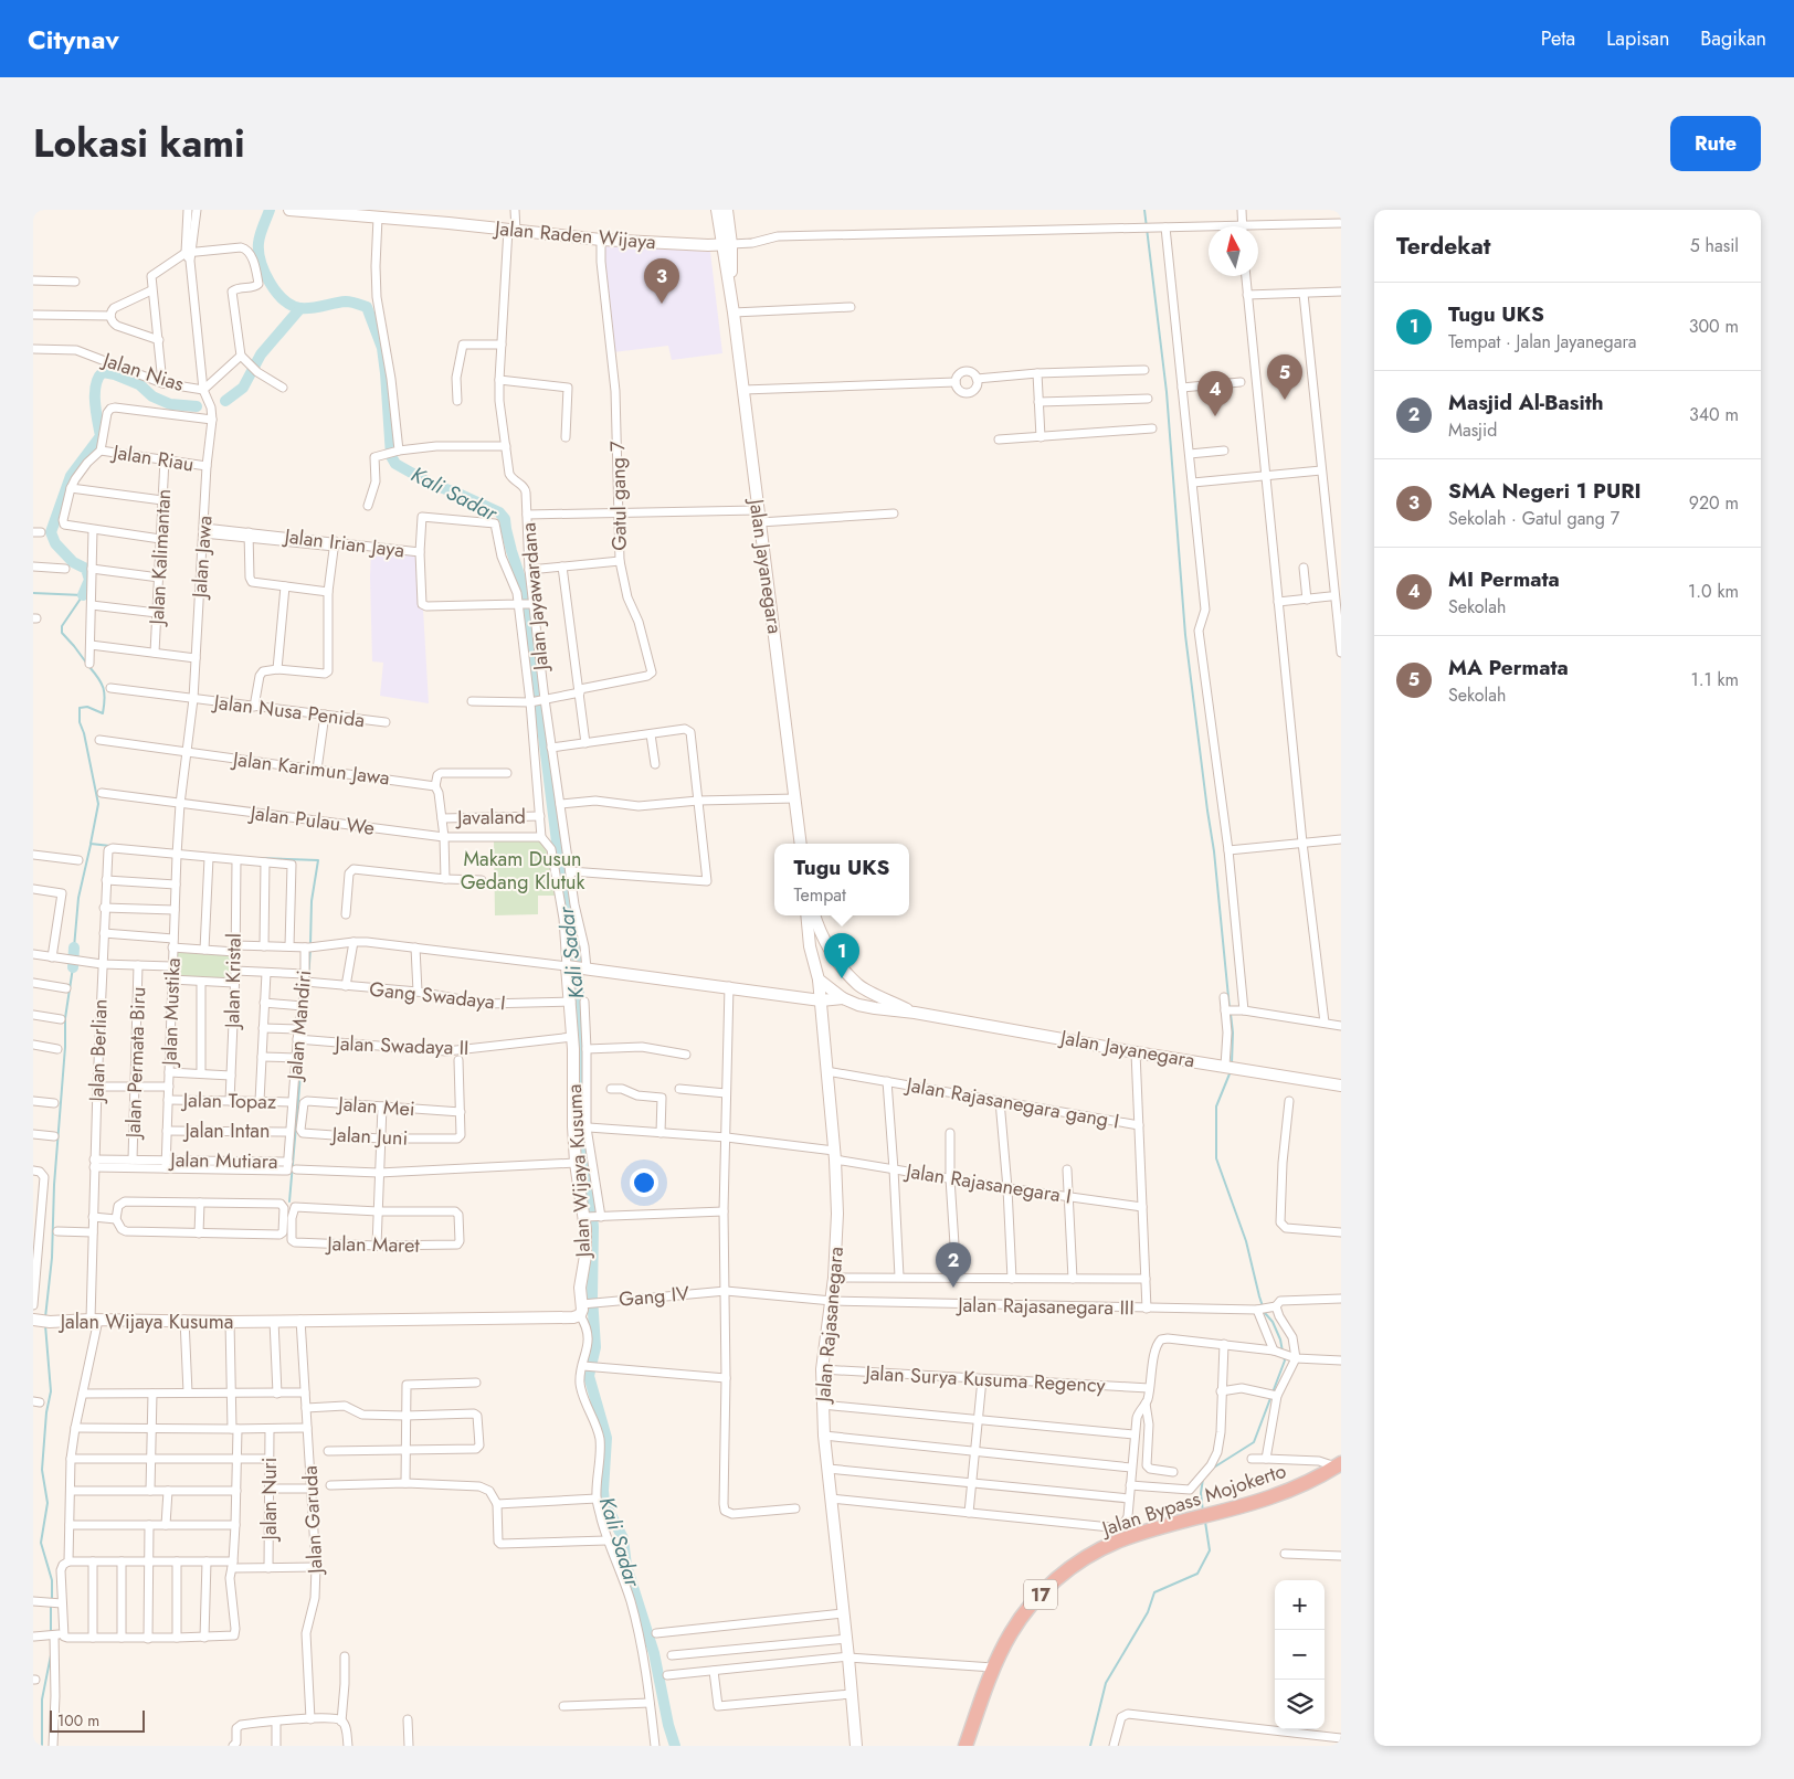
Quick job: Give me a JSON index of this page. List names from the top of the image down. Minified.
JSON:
{"streets":{"highway":["Jalan Bypass Mojokerto","17"],"main road":["Jalan Raden Wijaya","Jalan Jayanegara","Jalan Wijaya Kusuma","Jalan Rajasanegara"],"street":["Jalan Nias","Jalan Riau","Gatul gang 7","Jalan Irian Jaya","Jalan Kalimantan","Jalan Jawa","Jalan Jayawardana","Jalan Nusa Penida","Jalan Karimun Jawa","Javaland","Jalan Pulau We","Jalan Kristal","Gang Swadaya I","Jalan Mustika","Jalan Mandiri","Jalan Swadaya II","Jalan Berlian","Jalan Permata Biru","Jalan Topaz","Jalan Rajasanegara gang I","Jalan Mei","Jalan Intan","Jalan Juni","Jalan Mutiara","Jalan Rajasanegara I","Jalan Maret","Gang IV","Jalan Rajasanegara III","Jalan Surya Kusuma Regency","Jalan Nuri","Jalan Garuda"]},"crossings":[["Jalan Raden Wijaya","Gatul gang 7"],["Jalan Raden Wijaya","Jalan Jayanegara"],["Jalan Raden Wijaya","Jalan Jayawardana"],["Jalan Nias","Jalan Jawa"],["Jalan Riau","Jalan Kalimantan"],["Jalan Riau","Jalan Jawa"],["Jalan Irian Jaya","Jalan Jawa"],["Jalan Irian Jaya","Jalan Jayawardana"],["Jalan Jawa","Jalan Nusa Penida"],["Jalan Jawa","Jalan Karimun Jawa"],["Jalan Jawa","Jalan Pulau We"],["Jalan Jawa","Jalan Mustika"],["Jalan Jawa","Jalan Berlian"],["Jalan Jayanegara","Jalan Rajasanegara"],["Jalan Jayawardana","Jalan Wijaya Kusuma"],["Jalan Kristal","Gang Swadaya I"],["Jalan Kristal","Jalan Topaz"],["Gang Swadaya I","Jalan Mandiri"],["Gang Swadaya I","Jalan Wijaya Kusuma"],["Jalan Mustika","Jalan Berlian"],["Jalan Mustika","Jalan Topaz"],["Jalan Mustika","Jalan Intan"],["Jalan Mustika","Jalan Mutiara"],["Jalan Mandiri","Jalan Swadaya II"],["Jalan Mandiri","Jalan Topaz"],["Jalan Mandiri","Jalan Intan"],["Jalan Mandiri","Jalan Mutiara"],["Jalan Swadaya II","Jalan Wijaya Kusuma"],["Jalan Berlian","Jalan Mutiara"],["Jalan Berlian","Jalan Wijaya Kusuma"],["Jalan Permata Biru","Jalan Mutiara"],["Jalan Rajasanegara gang I","Jalan Rajasanegara"],["Jalan Mei","Jalan Juni"],["Jalan Wijaya Kusuma","Jalan Rajasanegara I"],["Jalan Wijaya Kusuma","Gang IV"],["Jalan Wijaya Kusuma","Jalan Garuda"],["Jalan Rajasanegara I","Jalan Rajasanegara"],["Gang IV","Jalan Rajasanegara III"],["Gang IV","Jalan Rajasanegara"],["Jalan Rajasanegara III","Jalan Rajasanegara"],["Jalan Rajasanegara","Jalan Surya Kusuma Regency"]],"water":["Kali Sadar"],"parks":["Makam Dusun Gedang Klutuk"],"scale_bar":"100 m","north":"top","page":{"header":"Citynav","nav":["Peta","Lapisan","Bagikan"],"title":"Lokasi kami","buttons":"Rute","heading":["Terdekat","5 hasil"],"pins":["3","5","4","1","2"],"list":[{"mark":"1","name":"Tugu UKS","note":"Tempat · Jalan Jayanegara","value":"300 m"},{"mark":"2","name":"Masjid Al-Basith","note":"Masjid","value":"340 m"},{"mark":"3","name":"SMA Negeri 1 PURI","note":"Sekolah · Gatul gang 7","value":"920 m"},{"mark":"4","name":"MI Permata","note":"Sekolah","value":"1.0 km"},{"mark":"5","name":"MA Permata","note":"Sekolah","value":"1.1 km"}],"popup":["Tugu UKS","Tempat"],"map_buttons":["+","−"],"scale":"100 m"}}
